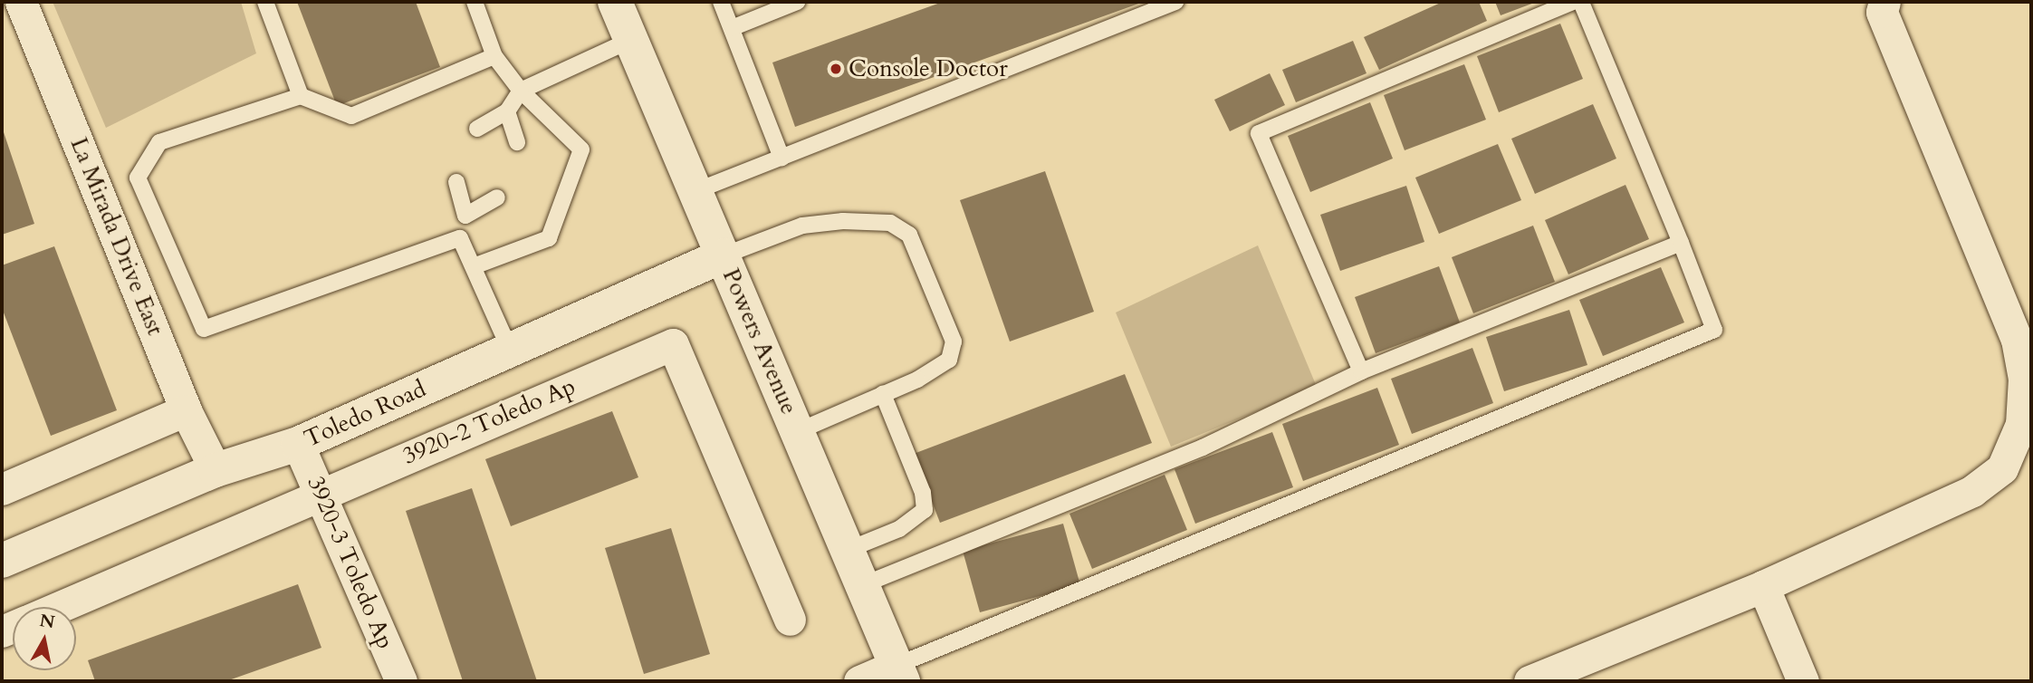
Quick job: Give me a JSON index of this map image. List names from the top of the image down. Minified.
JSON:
{"streets":{"street":["La Mirada Drive East","Powers Avenue","Toledo Road","3920-2 Toledo Ap","3920-3 Toledo Ap"]},"crossings":[["La Mirada Drive East","Toledo Road"],["Powers Avenue","Toledo Road"],["Toledo Road","3920-3 Toledo Ap"],["3920-2 Toledo Ap","3920-3 Toledo Ap"]],"places":["Console Doctor"],"north":"top"}
